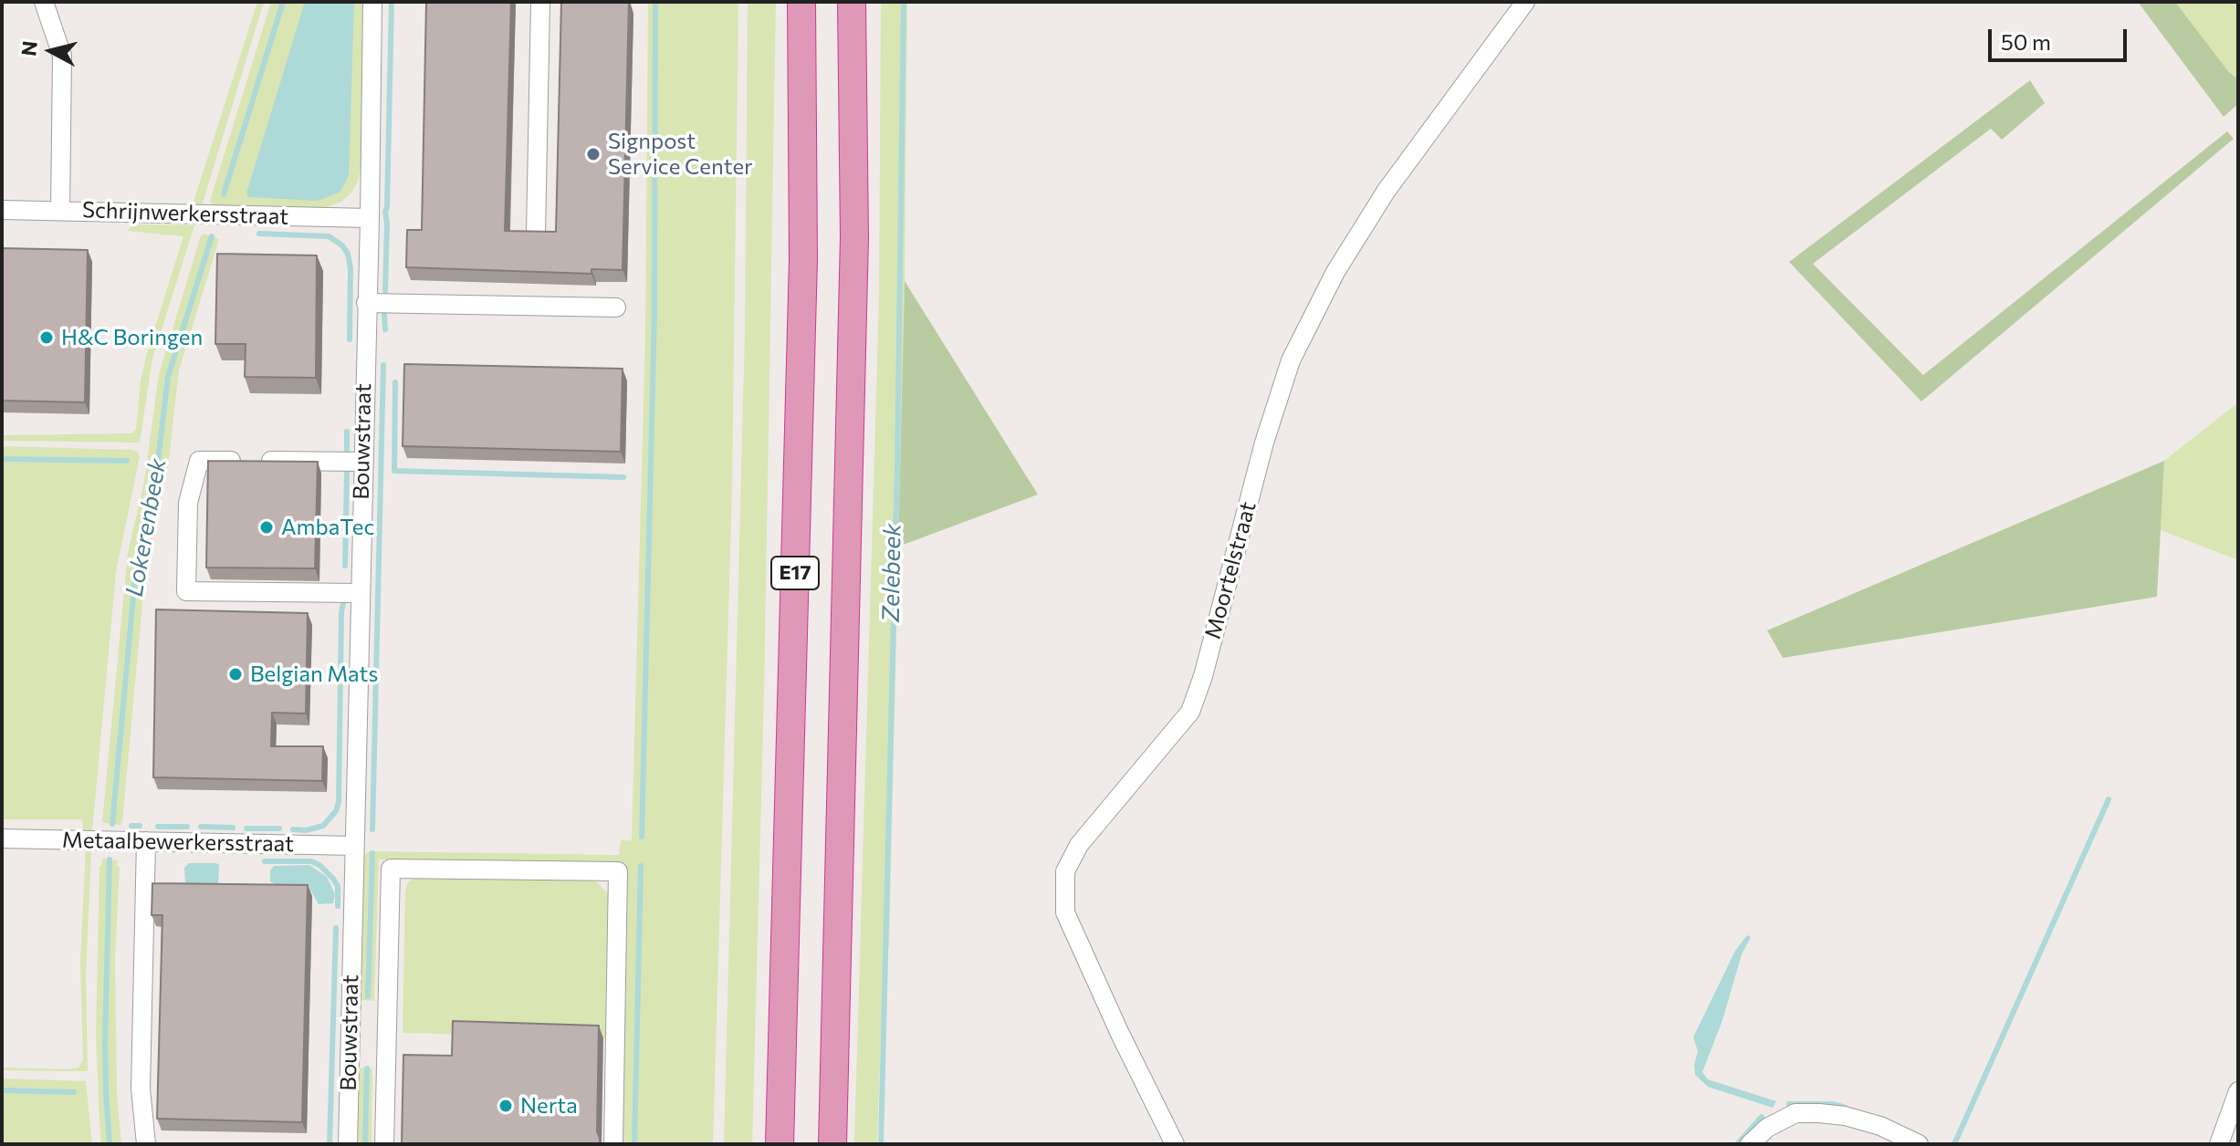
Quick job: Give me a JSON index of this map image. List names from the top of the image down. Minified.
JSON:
{"streets":{"highway":["E17"],"street":["Schrijnwerkersstraat","Bouwstraat","Moortelstraat","Metaalbewerkersstraat"]},"crossings":[["Schrijnwerkersstraat","Bouwstraat"],["Bouwstraat","Metaalbewerkersstraat"]],"water":["Lokerenbeek","Zelebeek"],"places":["Signpost Service Center","H&C Boringen","AmbaTec","Belgian Mats","Nerta"],"scale_bar":"50 m","north":"left"}
